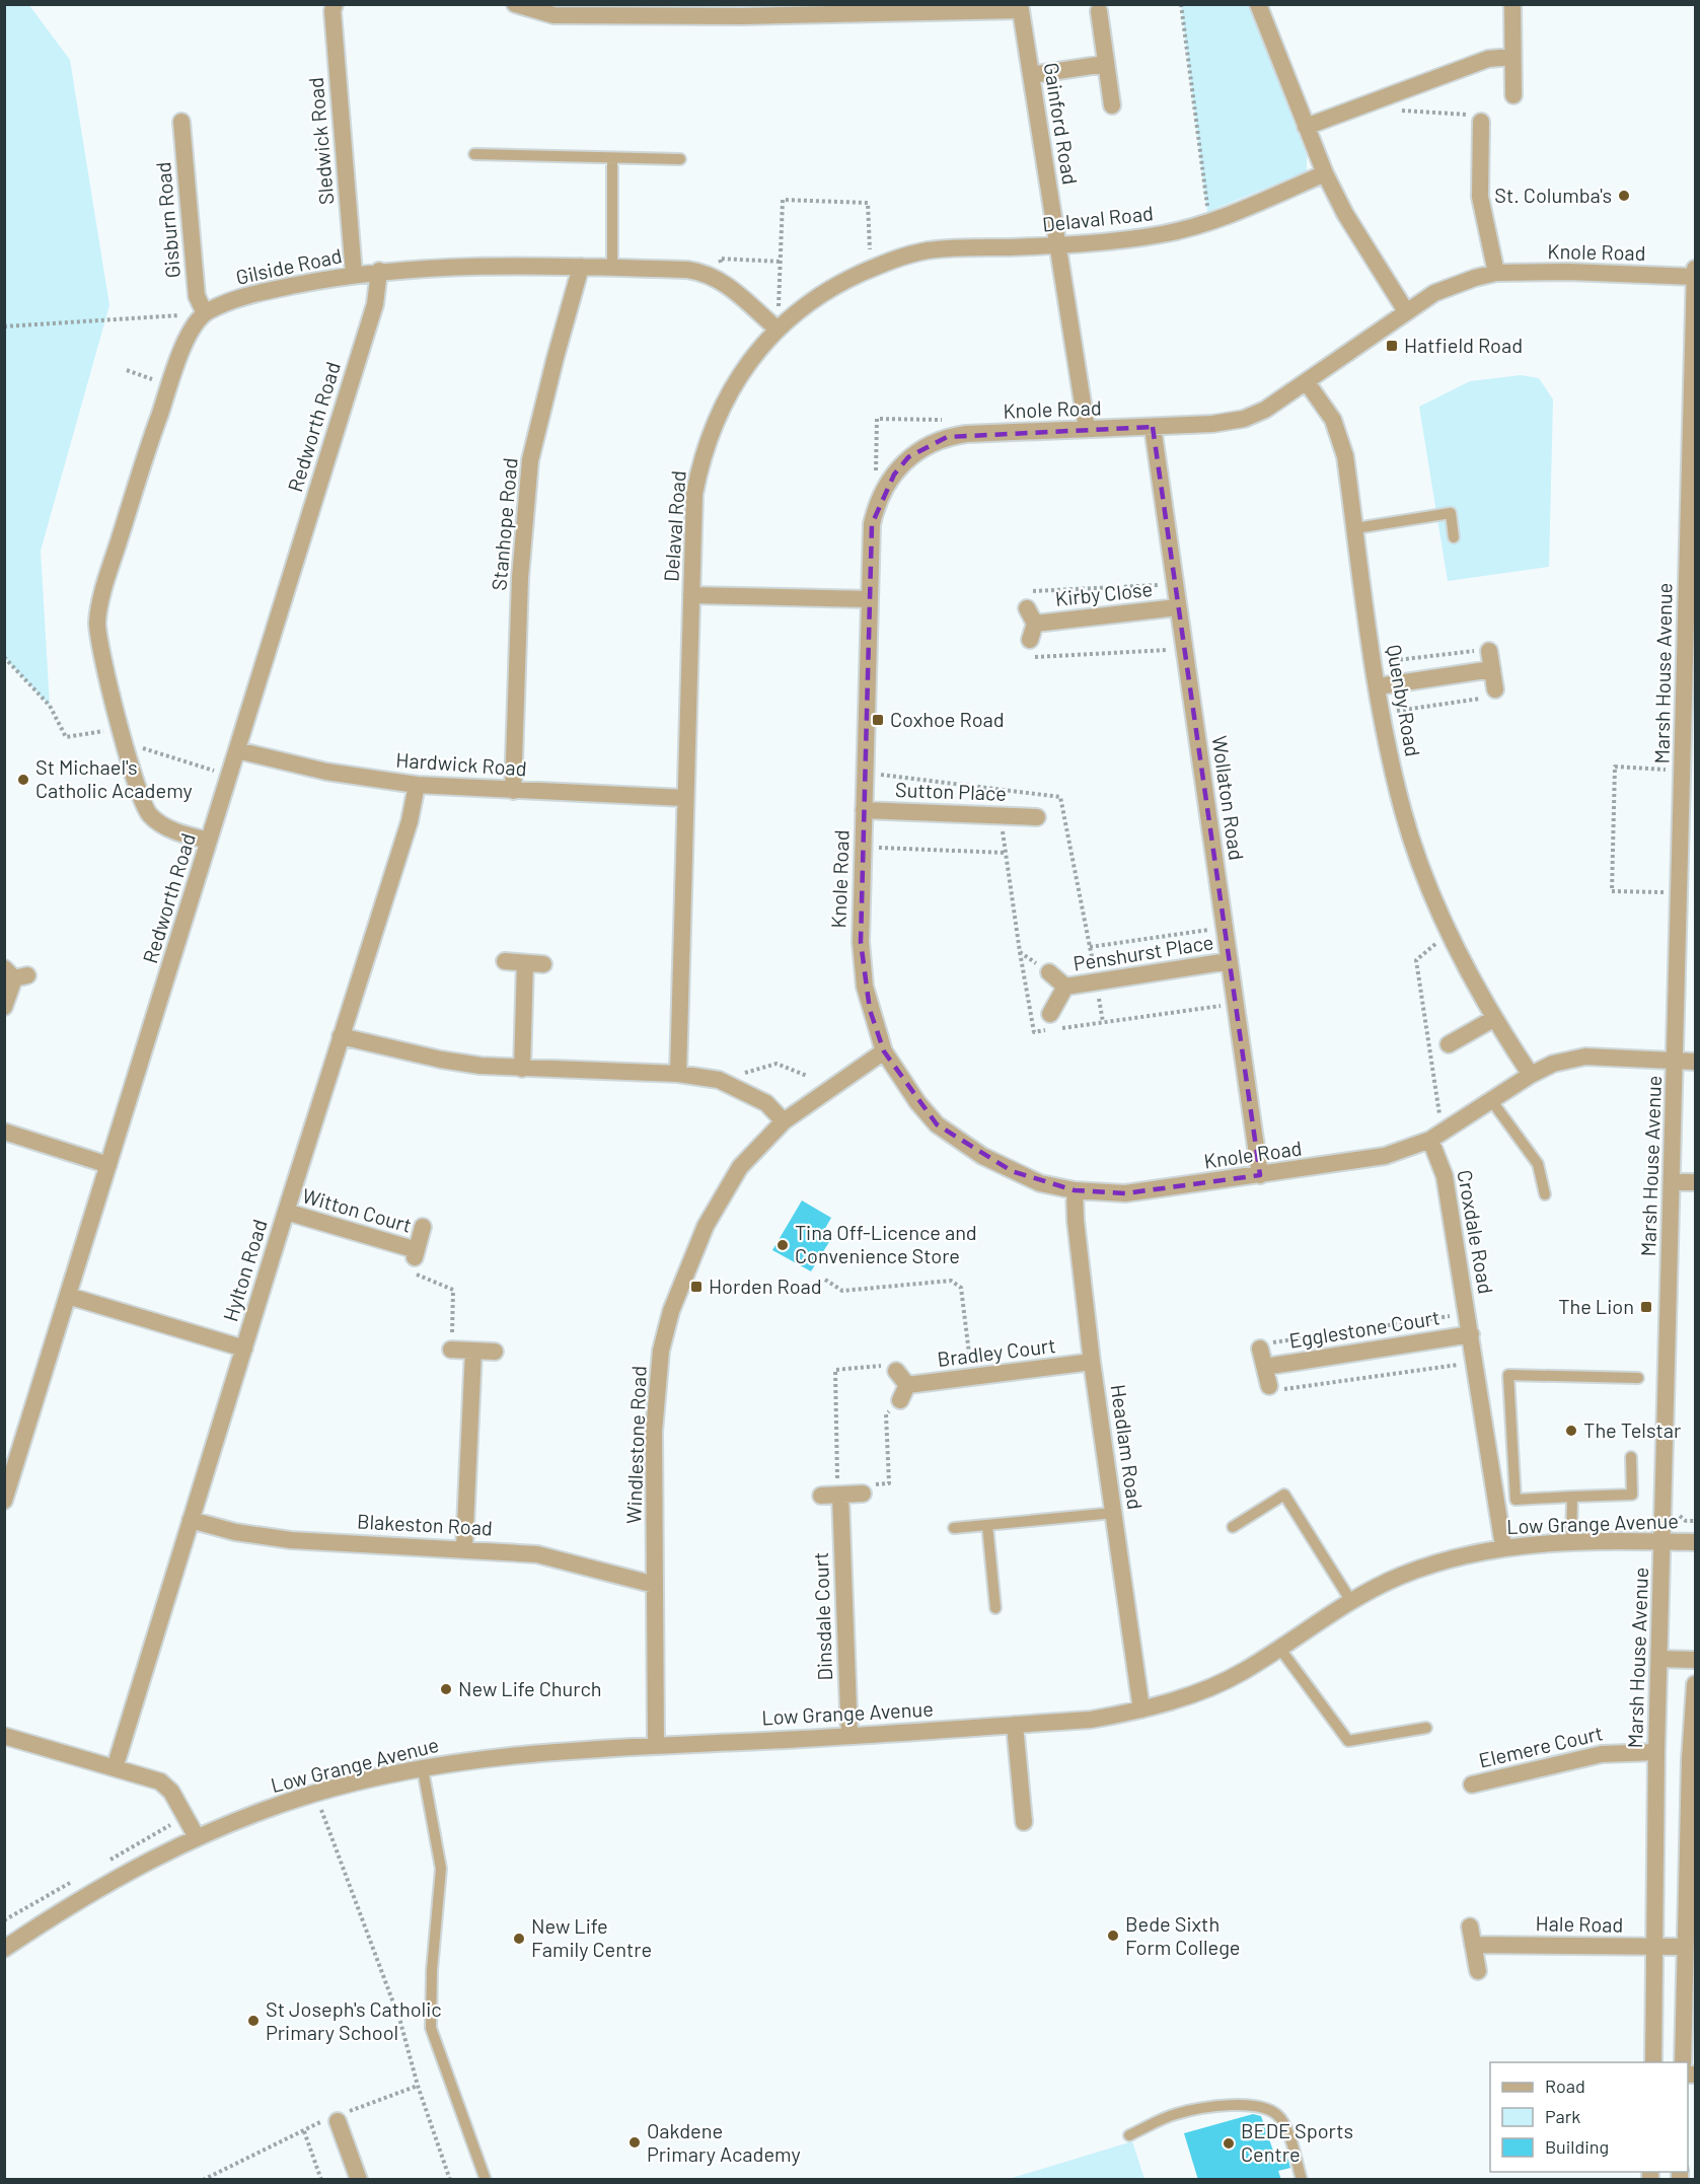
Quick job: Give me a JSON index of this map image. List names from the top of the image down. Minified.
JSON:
{"streets":{"street":["Gainford Road","Sledwick Road","Delaval Road","Gisburn Road","Knole Road","Gilside Road","Redworth Road","Stanhope Road","Kirby Close","Marsh House Avenue","Quenby Road","Hardwick Road","Sutton Place","Wollaton Road","Penshurst Place","Witton Court","Croxdale Road","Hylton Road","Egglestone Court","Bradley Court","Windlestone Road","Headlam Road","Low Grange Avenue","Blakeston Road","Dinsdale Court","Elemere Court","Hale Road"]},"crossings":[["Gainford Road","Delaval Road"],["Gainford Road","Knole Road"],["Sledwick Road","Gilside Road"],["Delaval Road","Gilside Road"],["Delaval Road","Hardwick Road"],["Gisburn Road","Gilside Road"],["Knole Road","Marsh House Avenue"],["Knole Road","Quenby Road"],["Knole Road","Sutton Place"],["Knole Road","Wollaton Road"],["Knole Road","Croxdale Road"],["Knole Road","Windlestone Road"],["Knole Road","Headlam Road"],["Gilside Road","Redworth Road"],["Gilside Road","Stanhope Road"],["Redworth Road","Hardwick Road"],["Stanhope Road","Hardwick Road"],["Kirby Close","Wollaton Road"],["Marsh House Avenue","Low Grange Avenue"],["Marsh House Avenue","Elemere Court"],["Marsh House Avenue","Hale Road"],["Hardwick Road","Hylton Road"],["Wollaton Road","Penshurst Place"],["Witton Court","Hylton Road"],["Croxdale Road","Egglestone Court"],["Croxdale Road","Low Grange Avenue"],["Hylton Road","Blakeston Road"],["Bradley Court","Headlam Road"],["Windlestone Road","Low Grange Avenue"],["Windlestone Road","Blakeston Road"],["Headlam Road","Low Grange Avenue"],["Low Grange Avenue","Dinsdale Court"]],"places":{"other":["St. Columba's","St Michael's Catholic Academy","Tina Off-Licence and Convenience Store","The Telstar","New Life Church","Bede Sixth Form College","New Life Family Centre","St Joseph's Catholic Primary School","Oakdene Primary Academy","BEDE Sports Centre"],"transit":["Hatfield Road","Coxhoe Road","Horden Road","The Lion"]},"legend":["Road","Park","Building"]}
